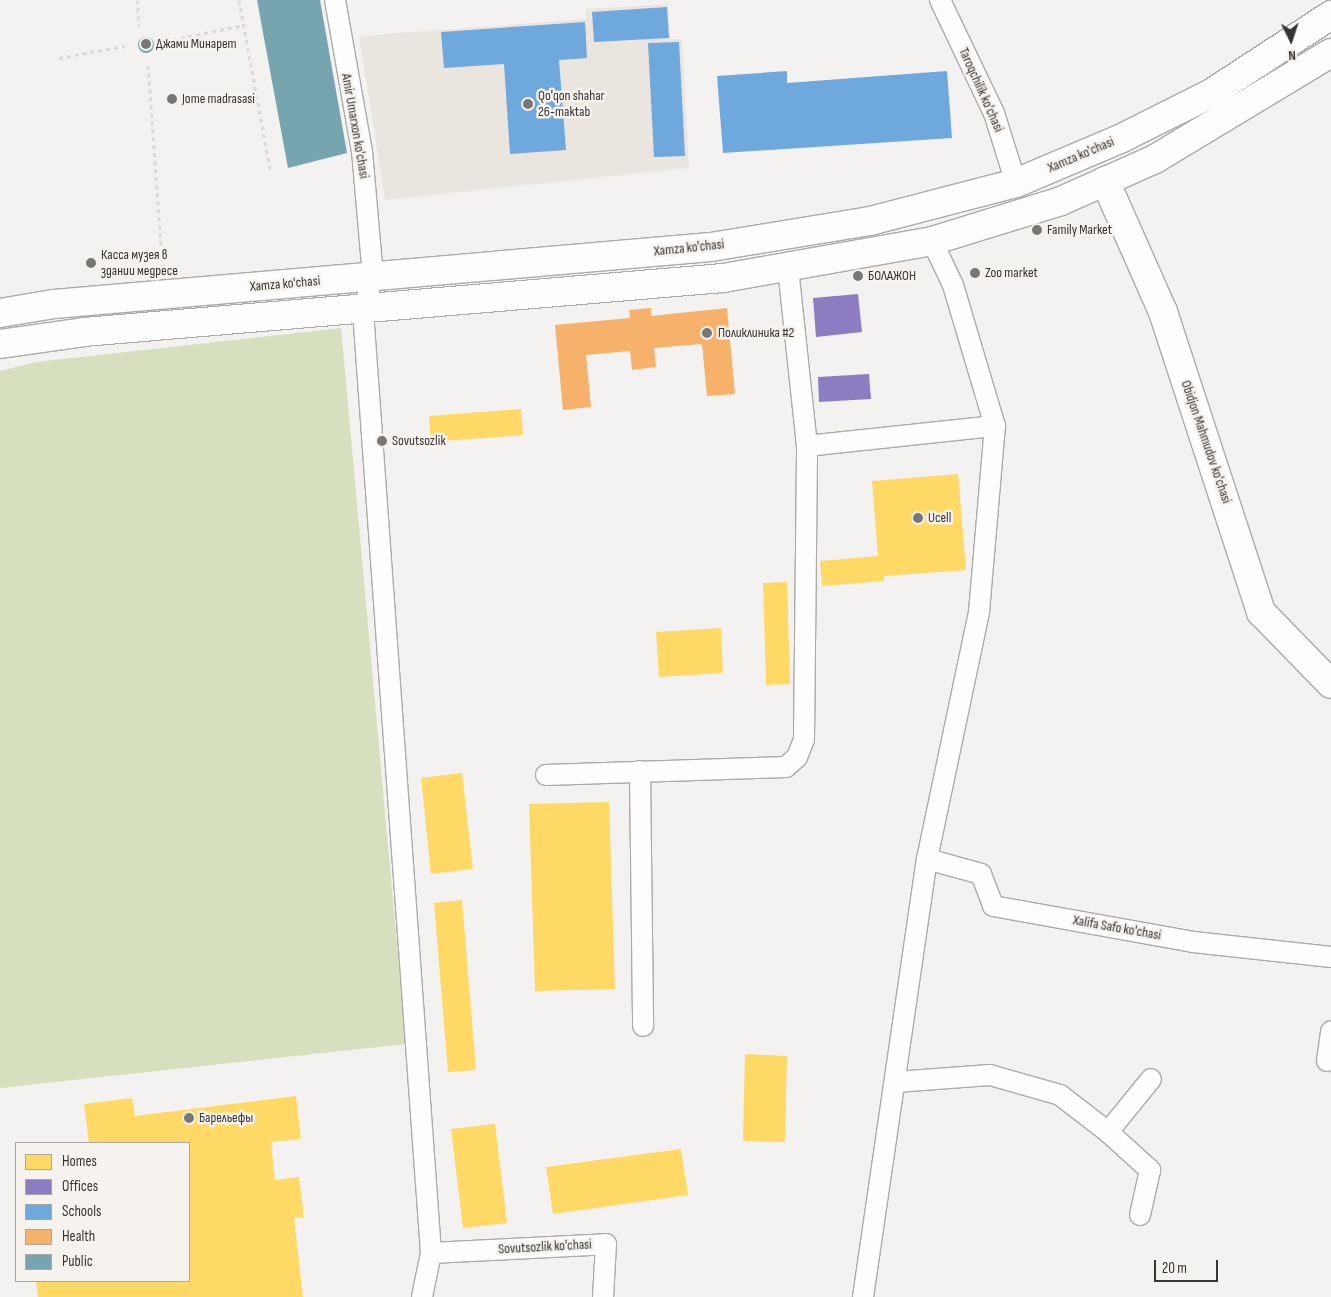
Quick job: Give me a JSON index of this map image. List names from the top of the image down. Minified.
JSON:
{"streets":{"main road":["Xamza ko'chasi","Obidjon Mahmudov ko'chasi"],"street":["Taroqchilik ko'chasi","Amir Umarxon ko'chasi","Xalifa Safo ko'chasi","Sovutsozlik ko'chasi"]},"crossings":[["Taroqchilik ko'chasi","Xamza ko'chasi"],["Amir Umarxon ko'chasi","Xamza ko'chasi"]],"places":["Джами Минарет","Jome madrasasi","Qo'qon shahar 26-maktab","Family Market","Касса музея в здании медресе","Zoo market","БОЛАЖОН","Поликлиника #2","Sovutsozlik","Ucell","Барельефы"],"legend":["Homes","Offices","Schools","Health","Public"],"scale_bar":"20 m","north":"bottom"}
